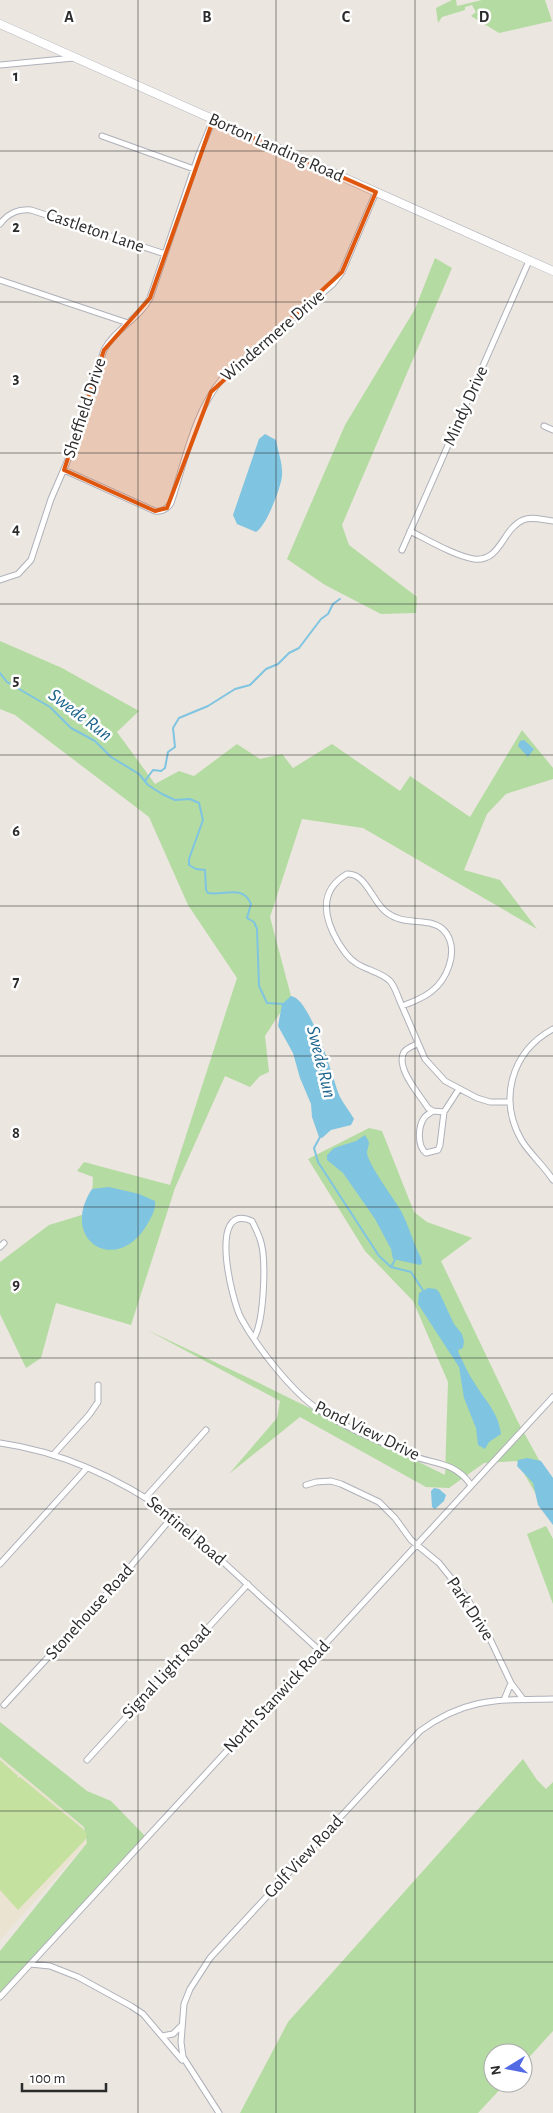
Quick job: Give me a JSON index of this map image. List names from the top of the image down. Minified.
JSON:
{"streets":{"street":["Borton Landing Road","Castleton Lane","Windermere Drive","Mindy Drive","Sheffield Drive","Pond View Drive","Sentinel Road","Park Drive","Stonehouse Road","Signal Light Road","North Stanwick Road","Golf View Road"]},"crossings":[["Borton Landing Road","Windermere Drive"],["Borton Landing Road","Mindy Drive"],["Borton Landing Road","Sheffield Drive"],["Castleton Lane","Sheffield Drive"],["Windermere Drive","Sheffield Drive"],["Pond View Drive","North Stanwick Road"],["Sentinel Road","Stonehouse Road"],["Sentinel Road","Signal Light Road"],["Sentinel Road","North Stanwick Road"],["Park Drive","North Stanwick Road"],["Park Drive","Golf View Road"]],"water":["Swede Run"],"scale_bar":"100 m","north":"left","grid":{"columns":["A","B","C","D"],"rows":["1","2","3","4","5","6","7","8","9"]}}
